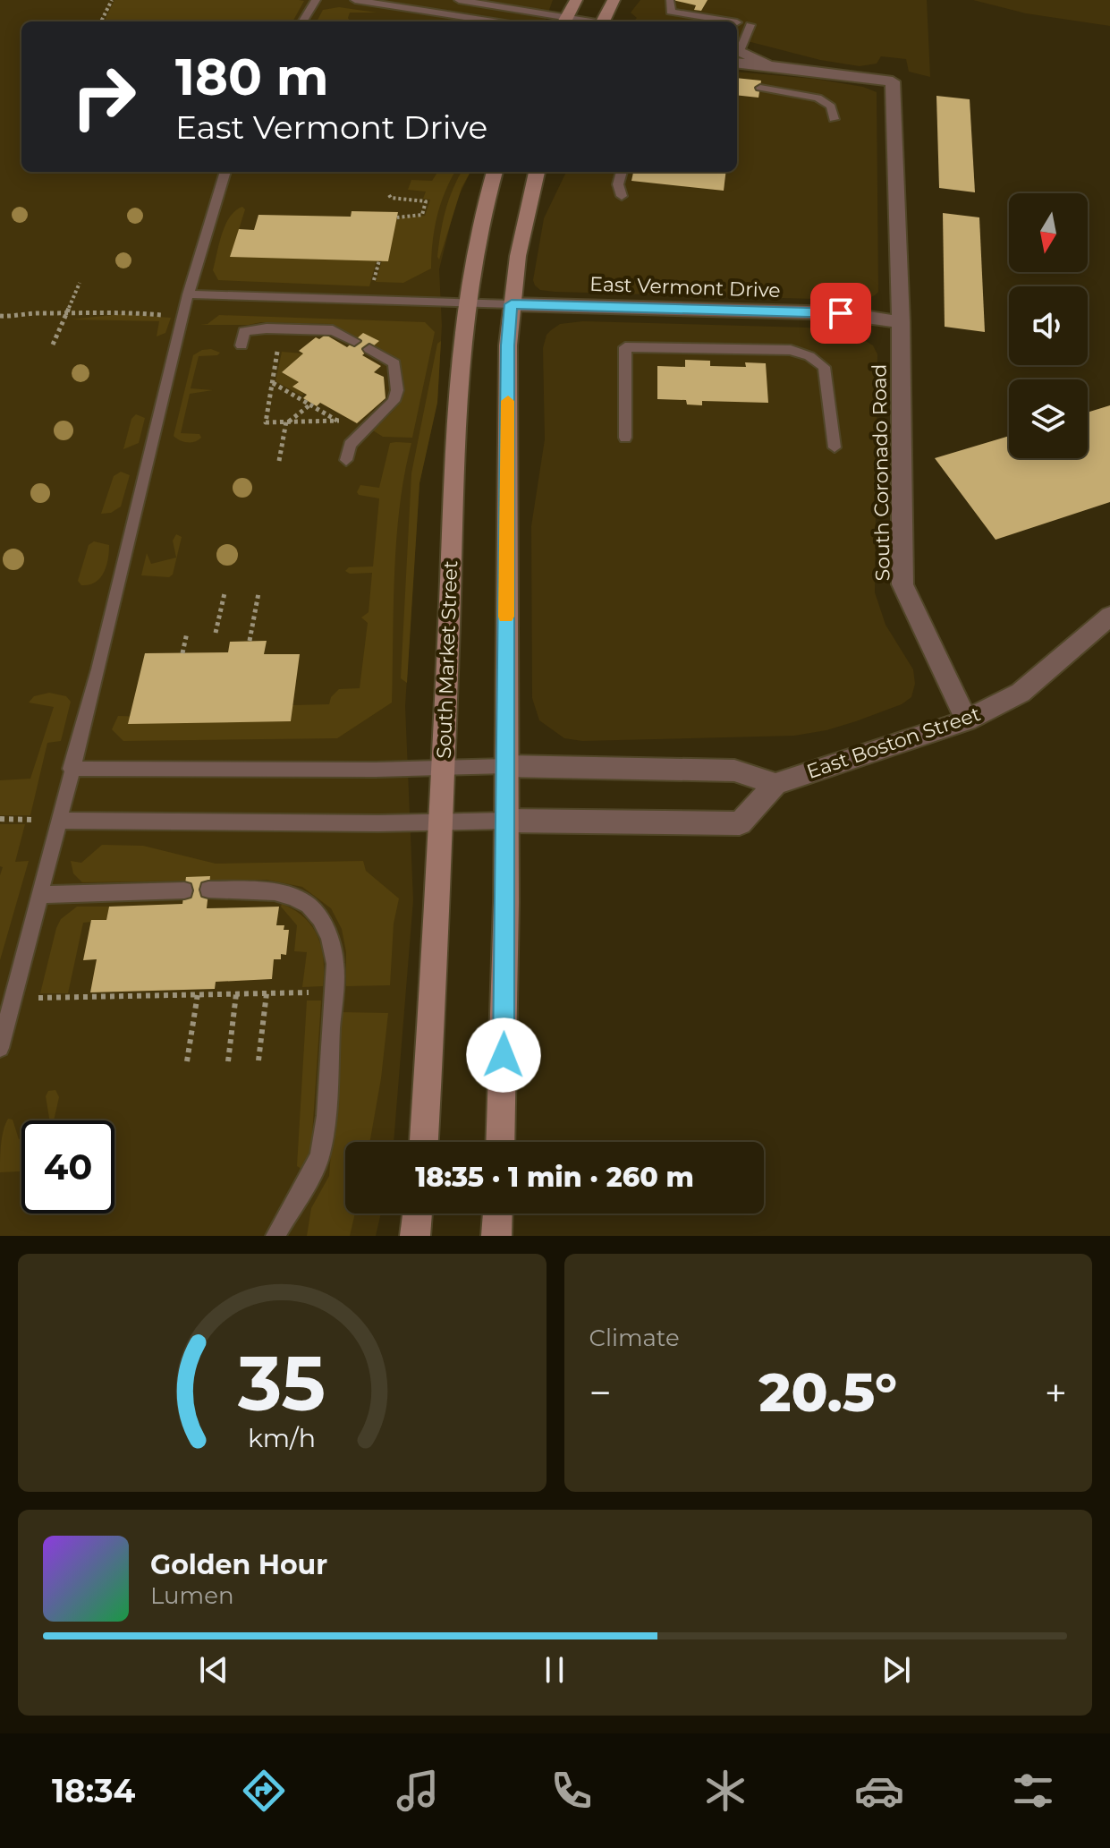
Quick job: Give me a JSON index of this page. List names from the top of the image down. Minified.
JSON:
{"streets":{"street":["East Vermont Drive","South Coronado Road","South Market Street","East Boston Street"]},"crossings":[["East Vermont Drive","South Coronado Road"],["South Coronado Road","East Boston Street"]],"north":"bottom","page":{"turn":["180 m","East Vermont Drive"],"limit":"40","trip":"18:35 · 1 min · 260 m","tile":"Climate","heat":["−","20.5°","+"],"song":["Golden Hour","Lumen"],"tabs":"18:34","gauge":["35","km/h"]}}
